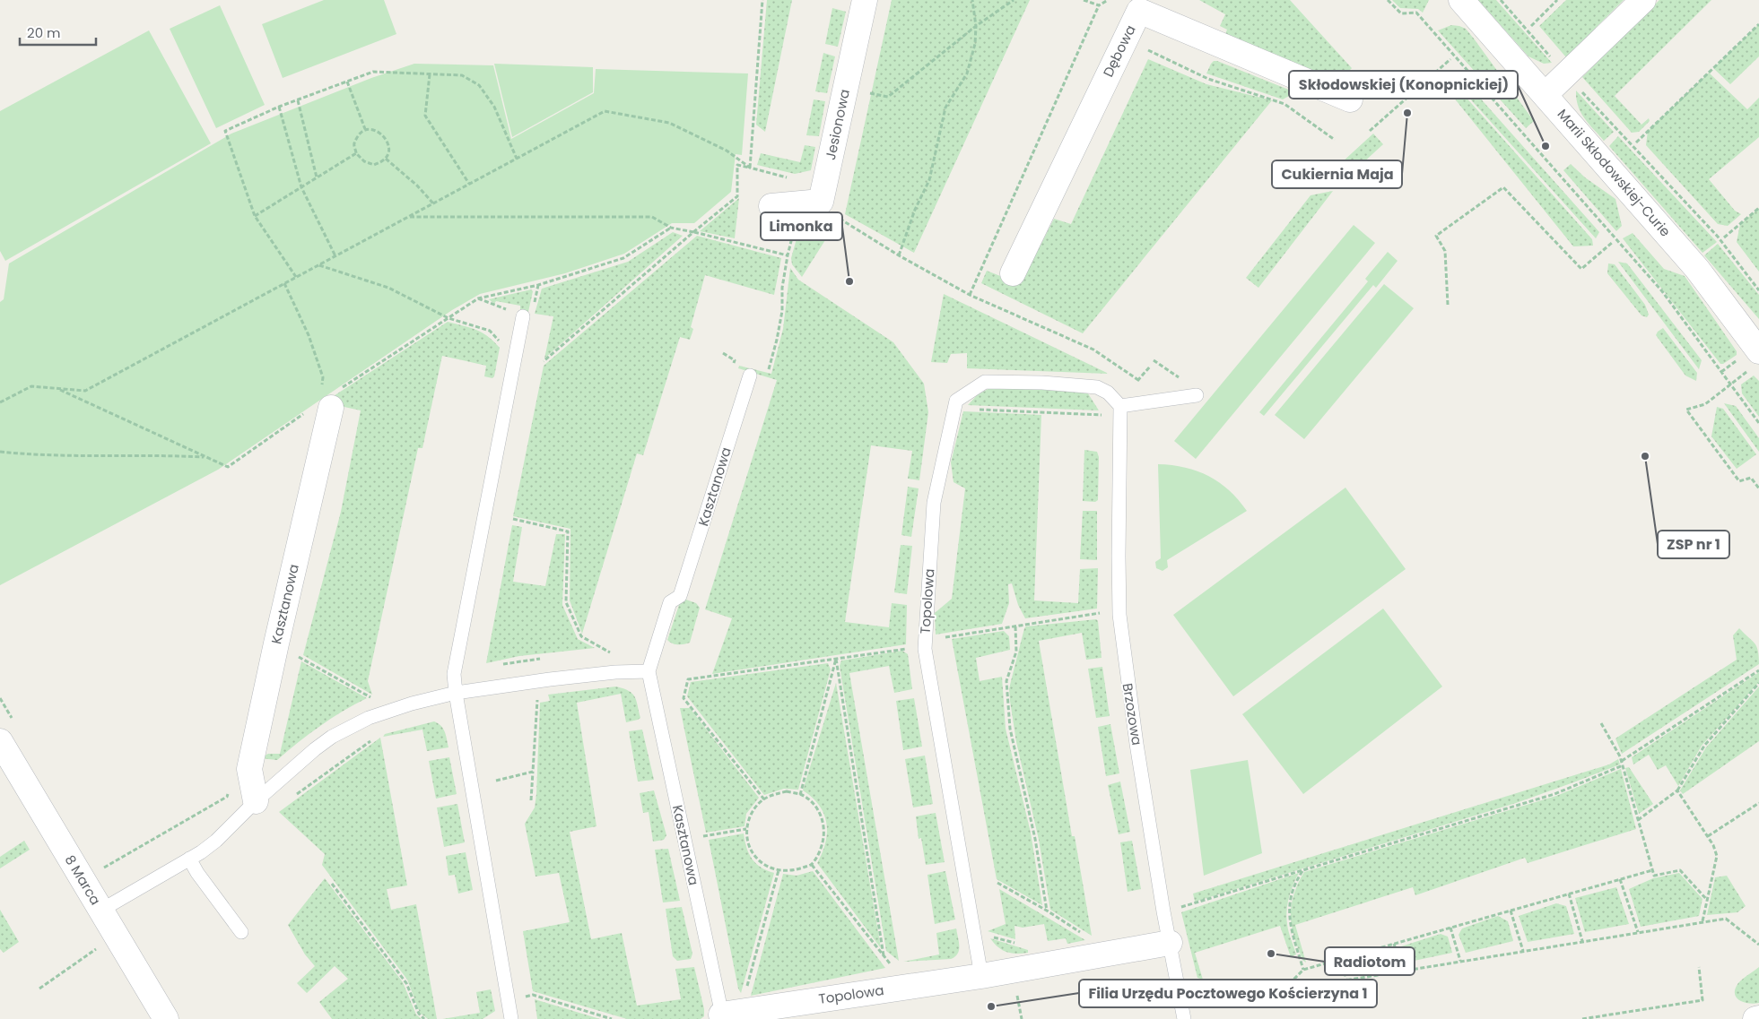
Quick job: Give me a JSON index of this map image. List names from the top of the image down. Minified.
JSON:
{"streets":{"street":["Dębowa","Jesionowa","Marii Skłodowskiej-Curie","Kasztanowa","Topolowa","8 Marca"],"lane":["Brzozowa"]},"crossings":[["Kasztanowa","Topolowa"],["Topolowa","Brzozowa"]],"places":["Cukiernia Maja","Skłodowskiej (Konopnickiej)","Limonka","ZSP nr 1","Radiotom","Filia Urzędu Pocztowego Kościerzyna 1"],"scale_bar":"20 m"}
